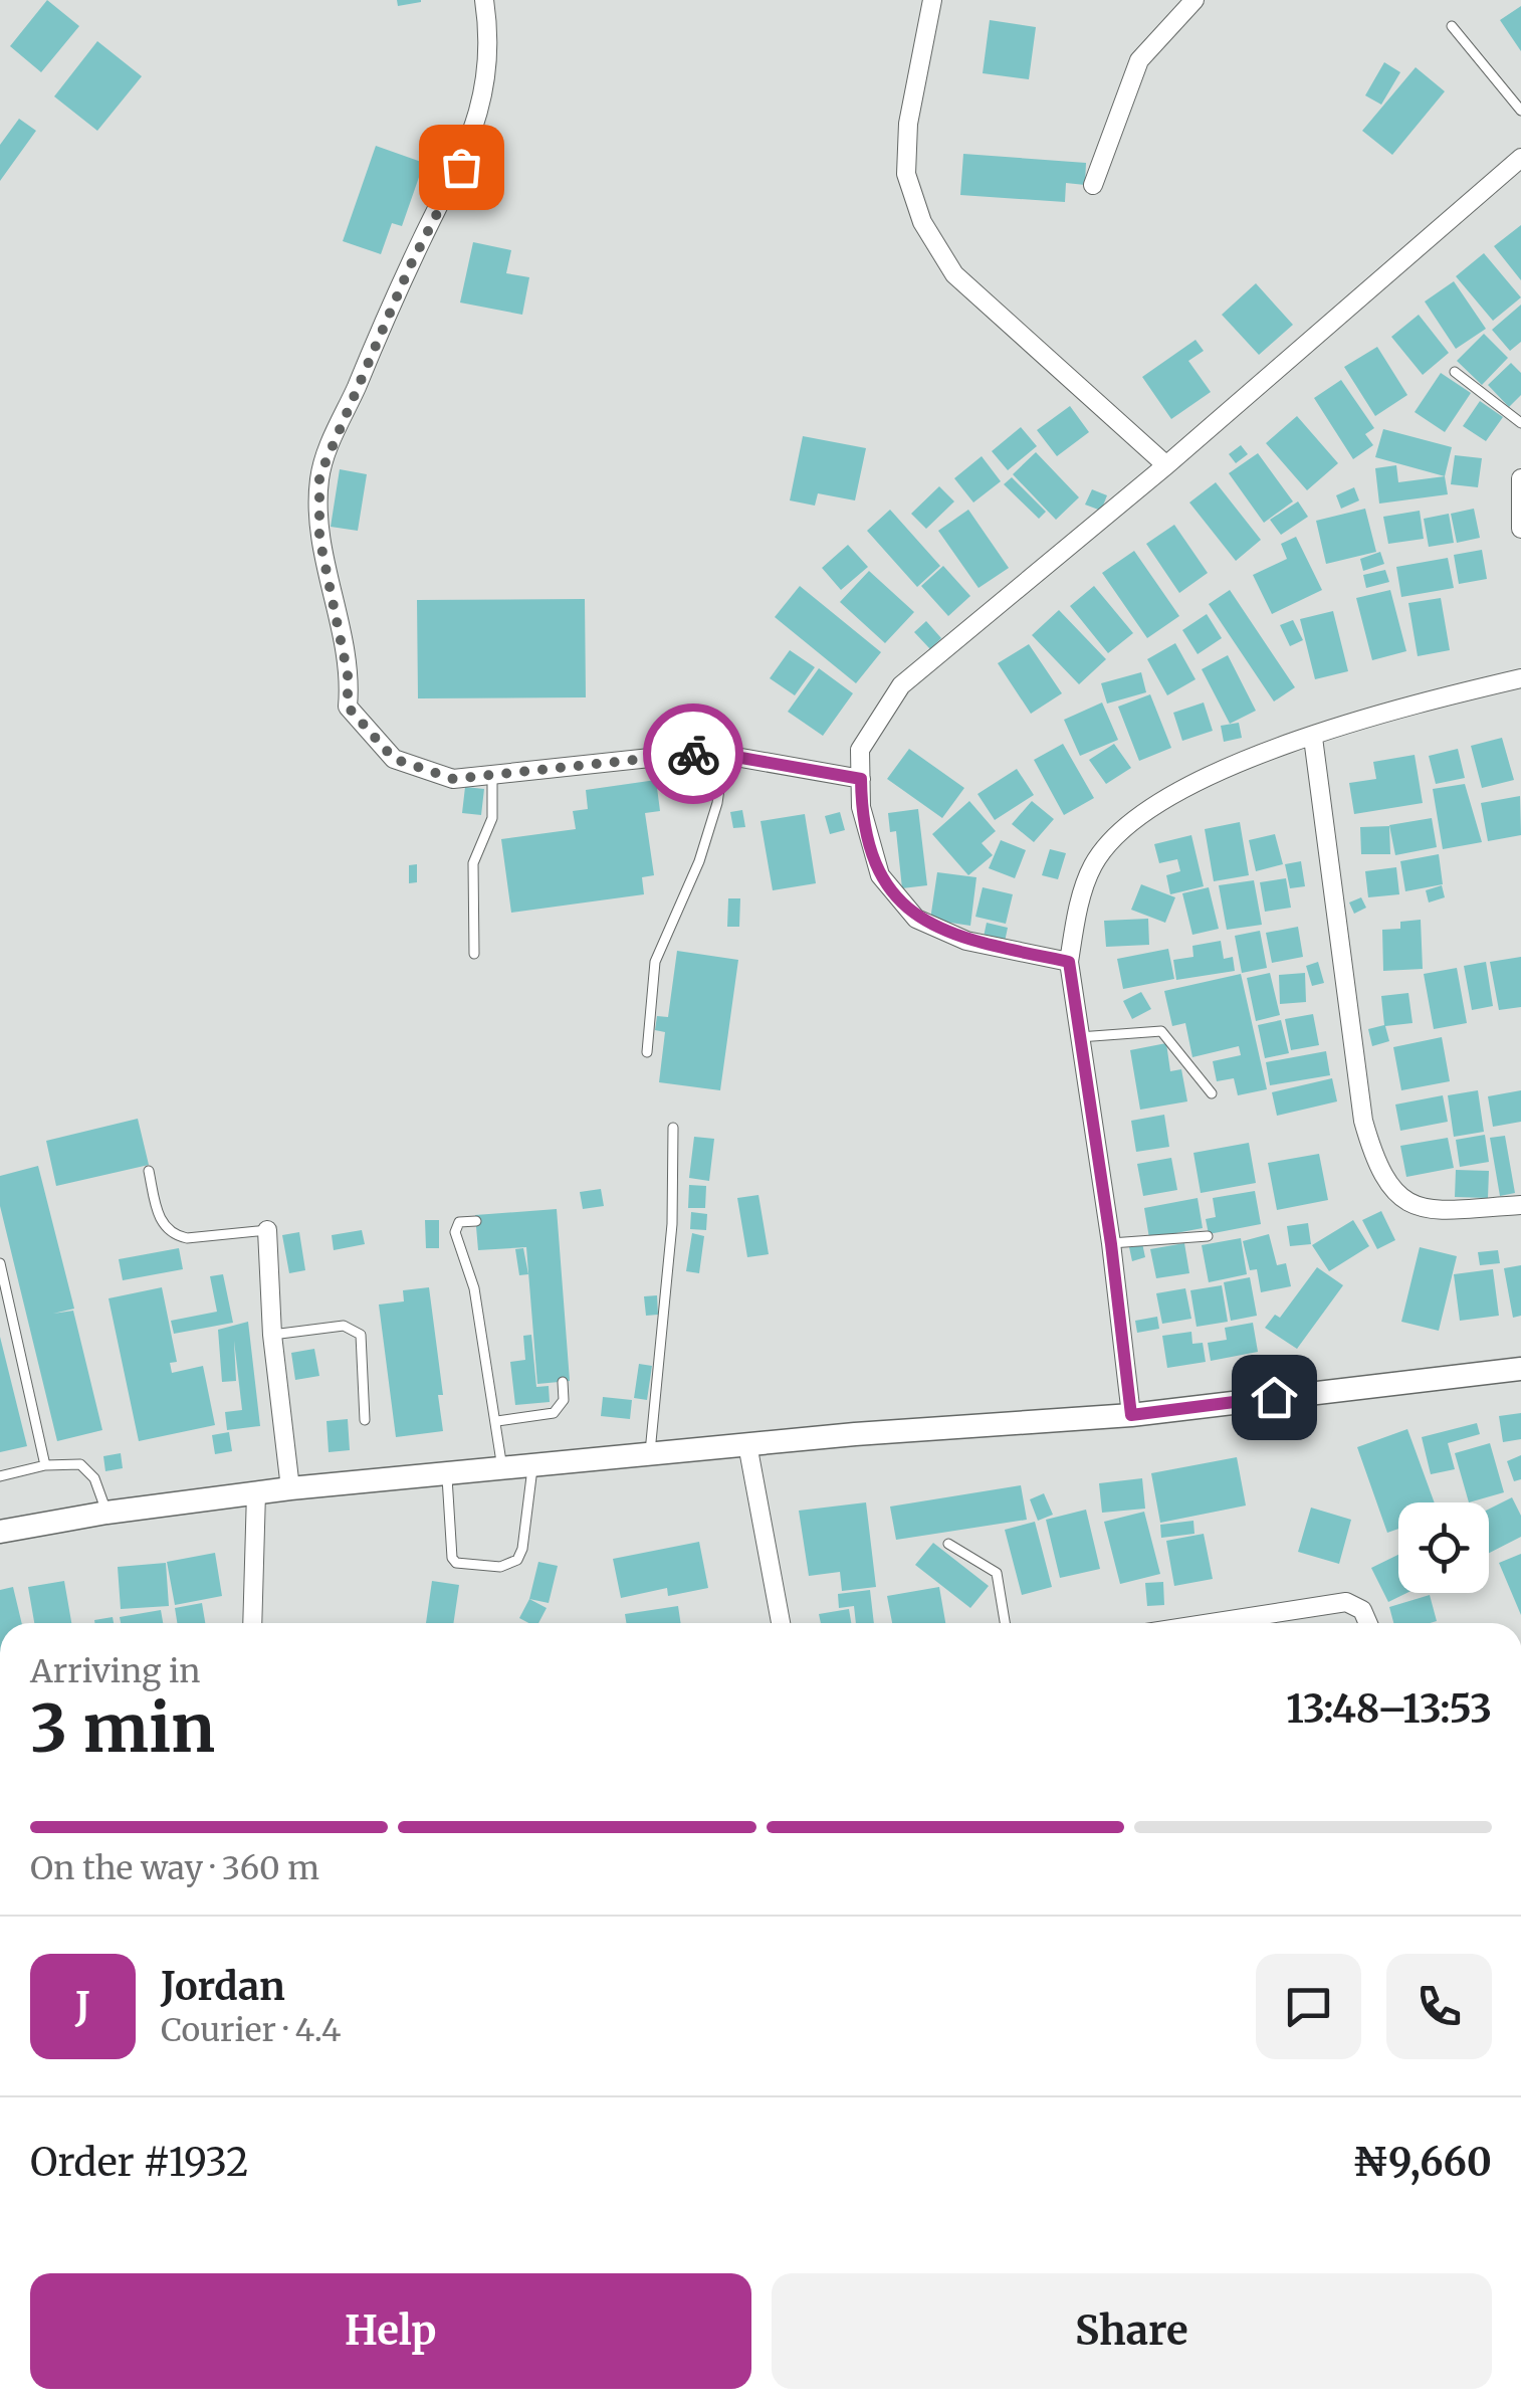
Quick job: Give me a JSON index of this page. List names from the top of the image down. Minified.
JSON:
{"page":{"heading":["3 min","Arriving in","13:48–13:53"],"panel":["Jordan","Courier · 4.4","Order #1932","₦9,660"],"bar":"On the way · 360 m","round":"J","buttons":["Help","Share"]}}
